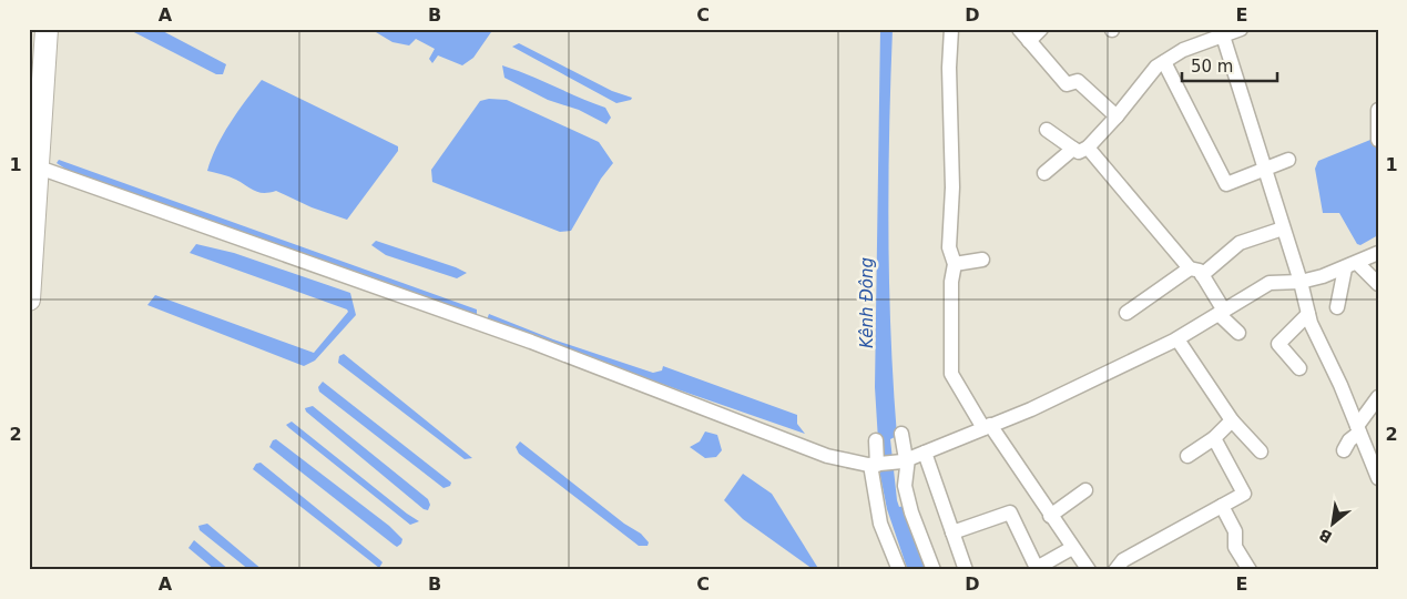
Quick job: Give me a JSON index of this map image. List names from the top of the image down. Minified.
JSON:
{"water":["Kênh Đông"],"scale_bar":"50 m","north":"bottom left","grid":{"columns":["A","B","C","D","E"],"rows":["1","2"]}}
